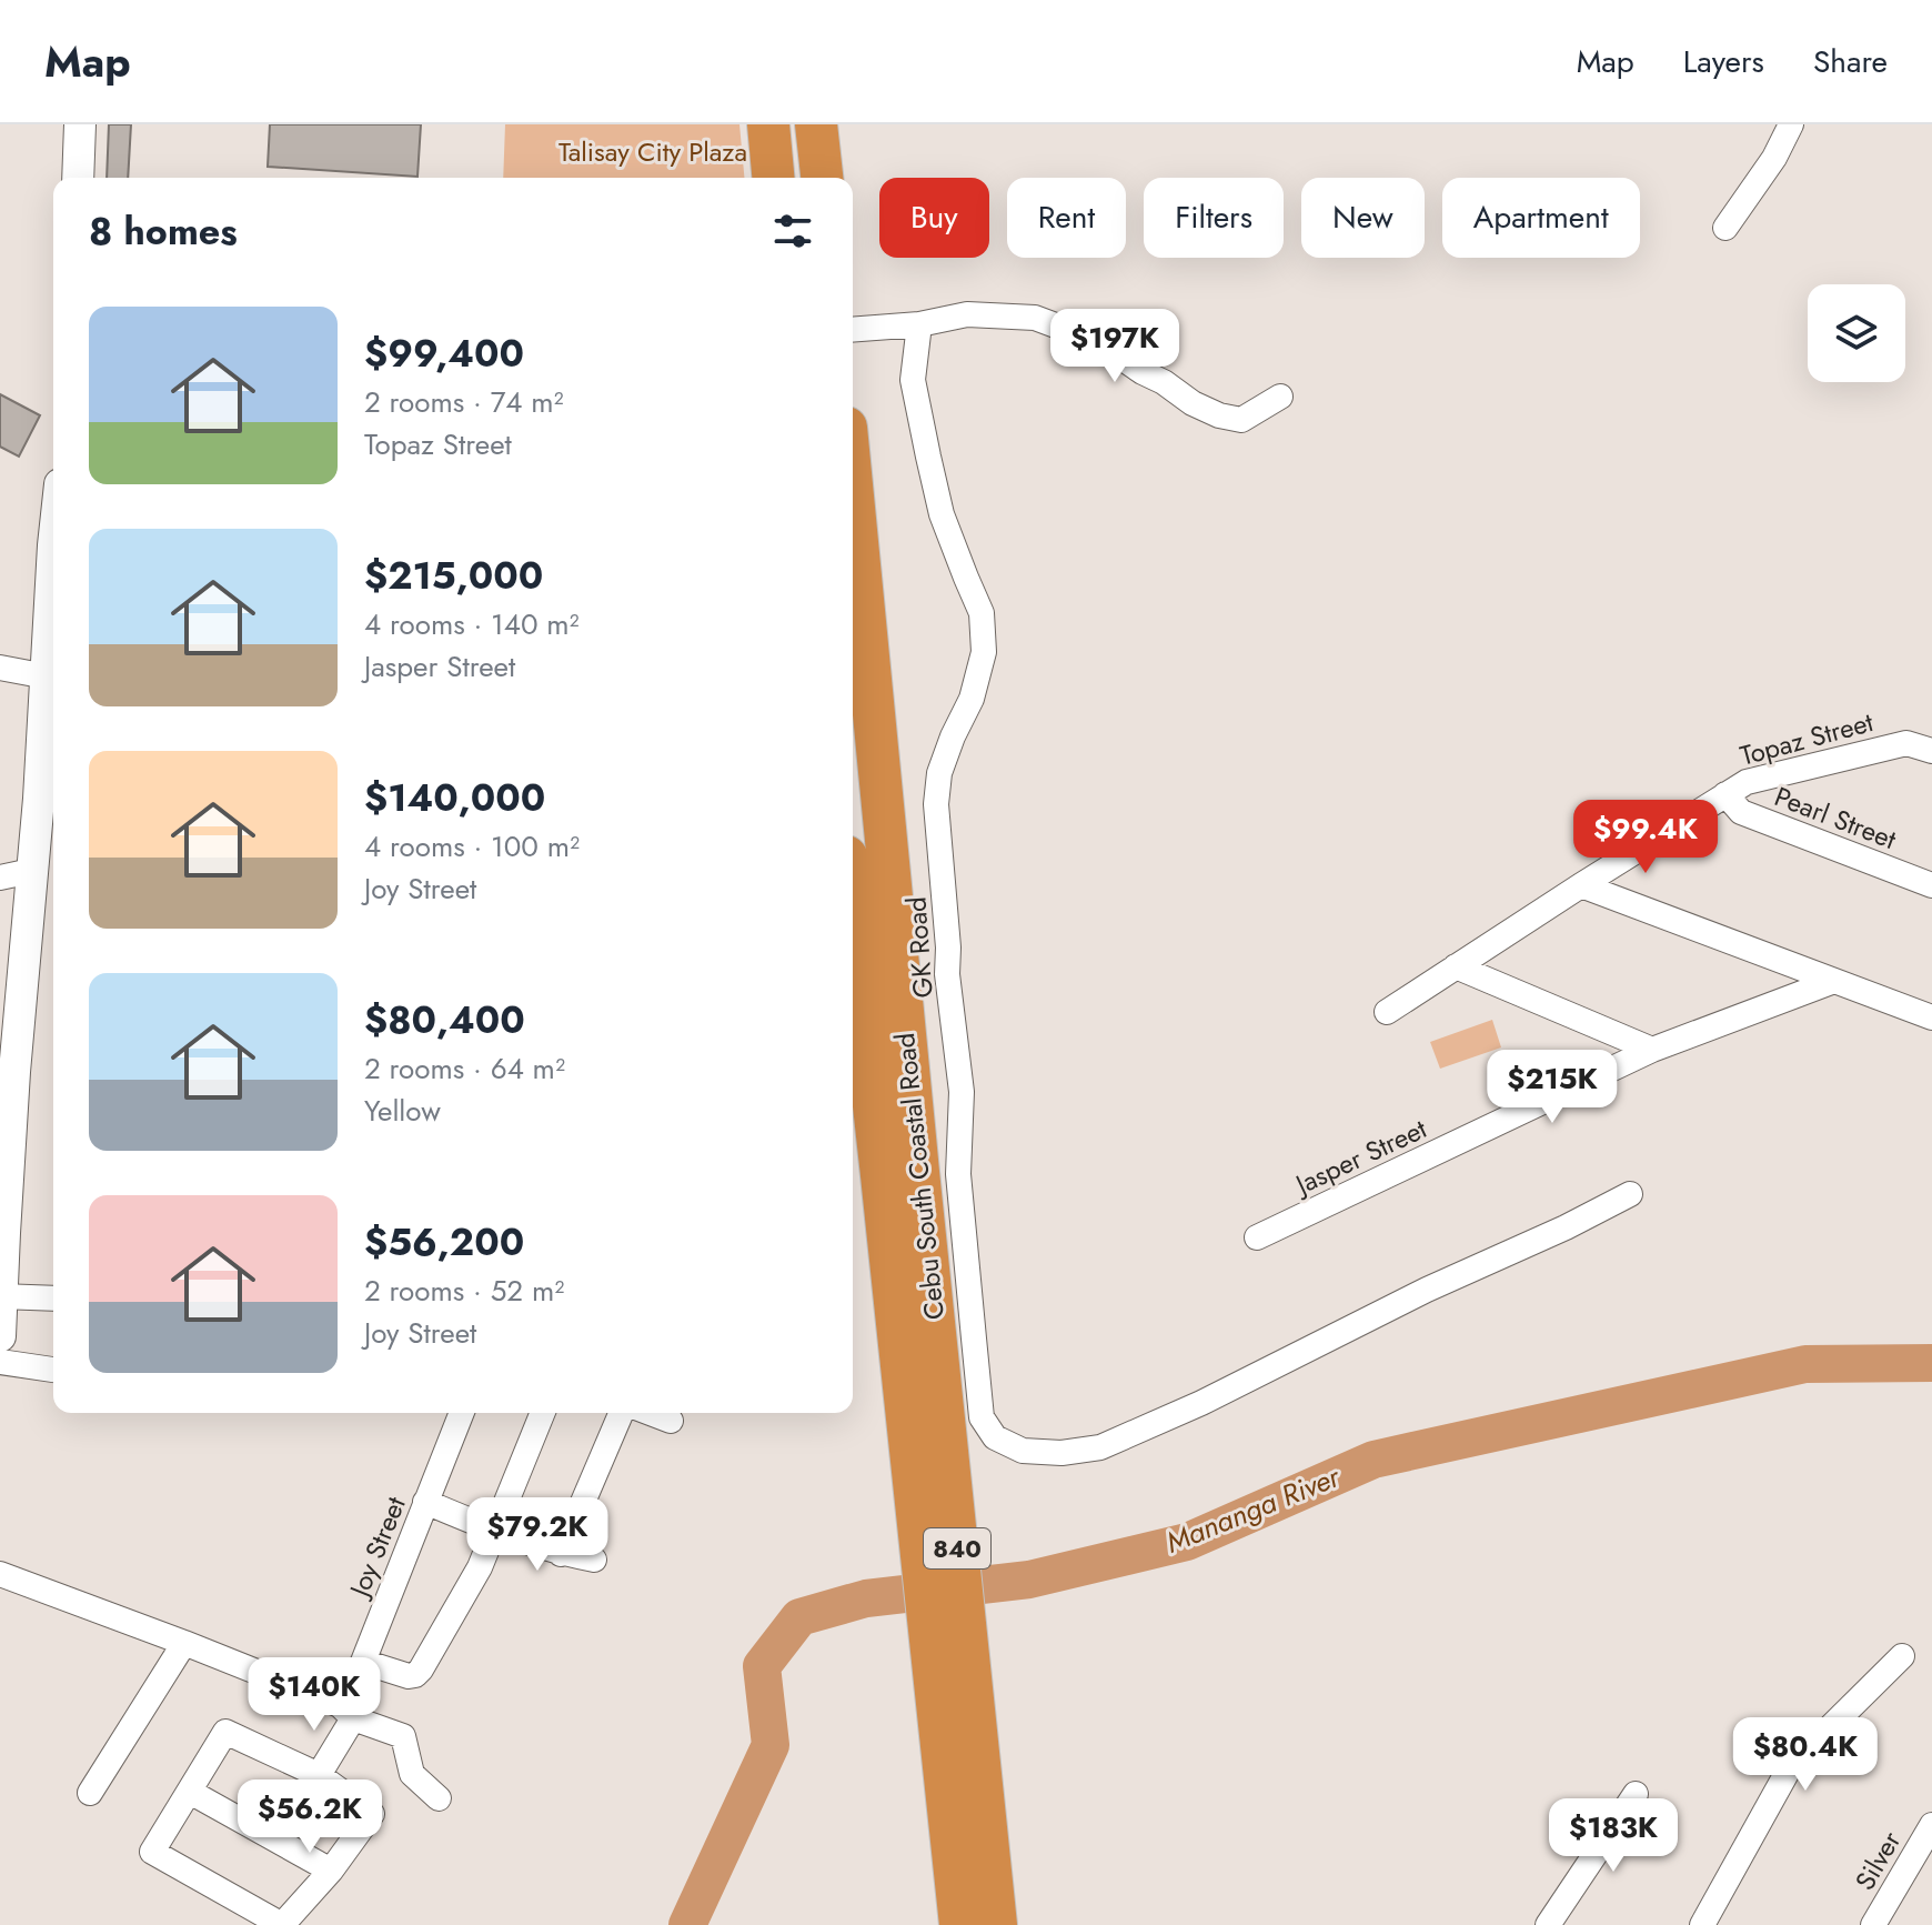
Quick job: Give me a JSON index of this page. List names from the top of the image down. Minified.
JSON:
{"streets":{"highway":["Cebu South Coastal Road","840"],"street":["Topaz Street","Pearl Street","GK Road","Jasper Street","Joy Street","Silver"]},"crossings":[["Topaz Street","Pearl Street"]],"water":["Mananga River"],"parks":["Talisay City Plaza"],"page":{"header":"Map","nav":["Map","Layers","Share"],"chip":["Buy","Rent","Filters","New","Apartment"],"heading":"8 homes","list":[{"name":"$99,400","note":"2 rooms · 74 m² · Topaz Street"},{"name":"$215,000","note":"4 rooms · 140 m² · Jasper Street"},{"name":"$140,000","note":"4 rooms · 100 m² · Joy Street"},{"name":"$80,400","note":"2 rooms · 64 m² · Yellow"},{"name":"$56,200","note":"2 rooms · 52 m² · Joy Street"}],"price":["$197K","$99.4K","$215K","$79.2K","$140K","$80.4K","$56.2K","$183K"]}}
